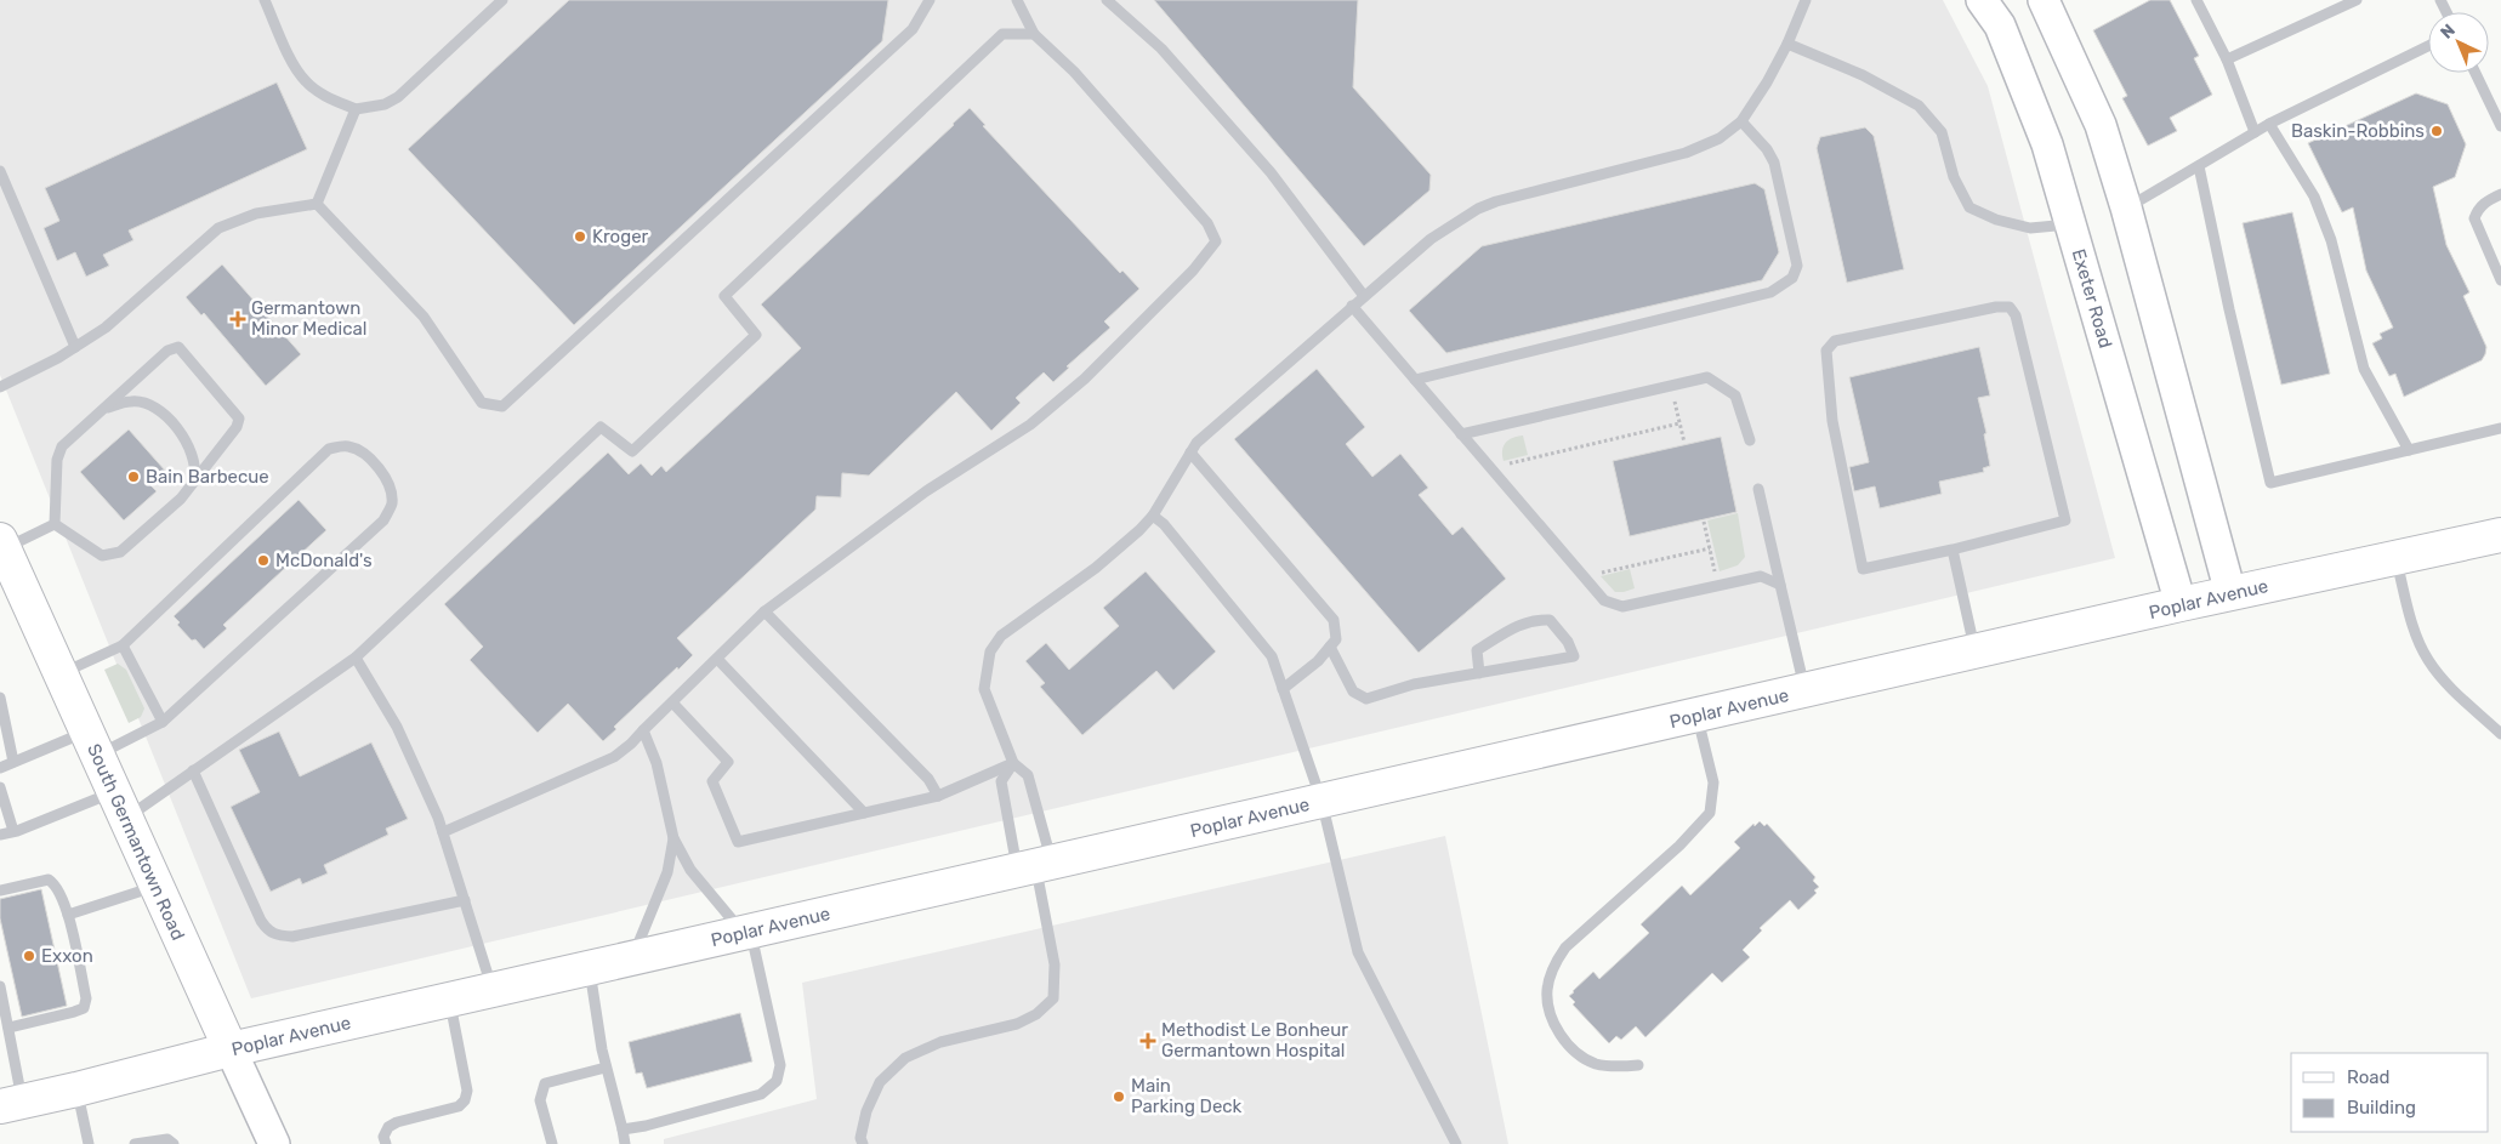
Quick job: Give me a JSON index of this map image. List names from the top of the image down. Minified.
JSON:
{"streets":{"main road":["Poplar Avenue","South Germantown Road"],"street":["Exeter Road"]},"crossings":[["Exeter Road","Poplar Avenue"],["Poplar Avenue","South Germantown Road"]],"places":{"other":["Baskin-Robbins","Kroger","Bain Barbecue","McDonald's","Exxon","Main Parking Deck"],"health":["Germantown Minor Medical","Methodist Le Bonheur Germantown Hospital"]},"legend":["Road","Building"],"north":"top left"}
